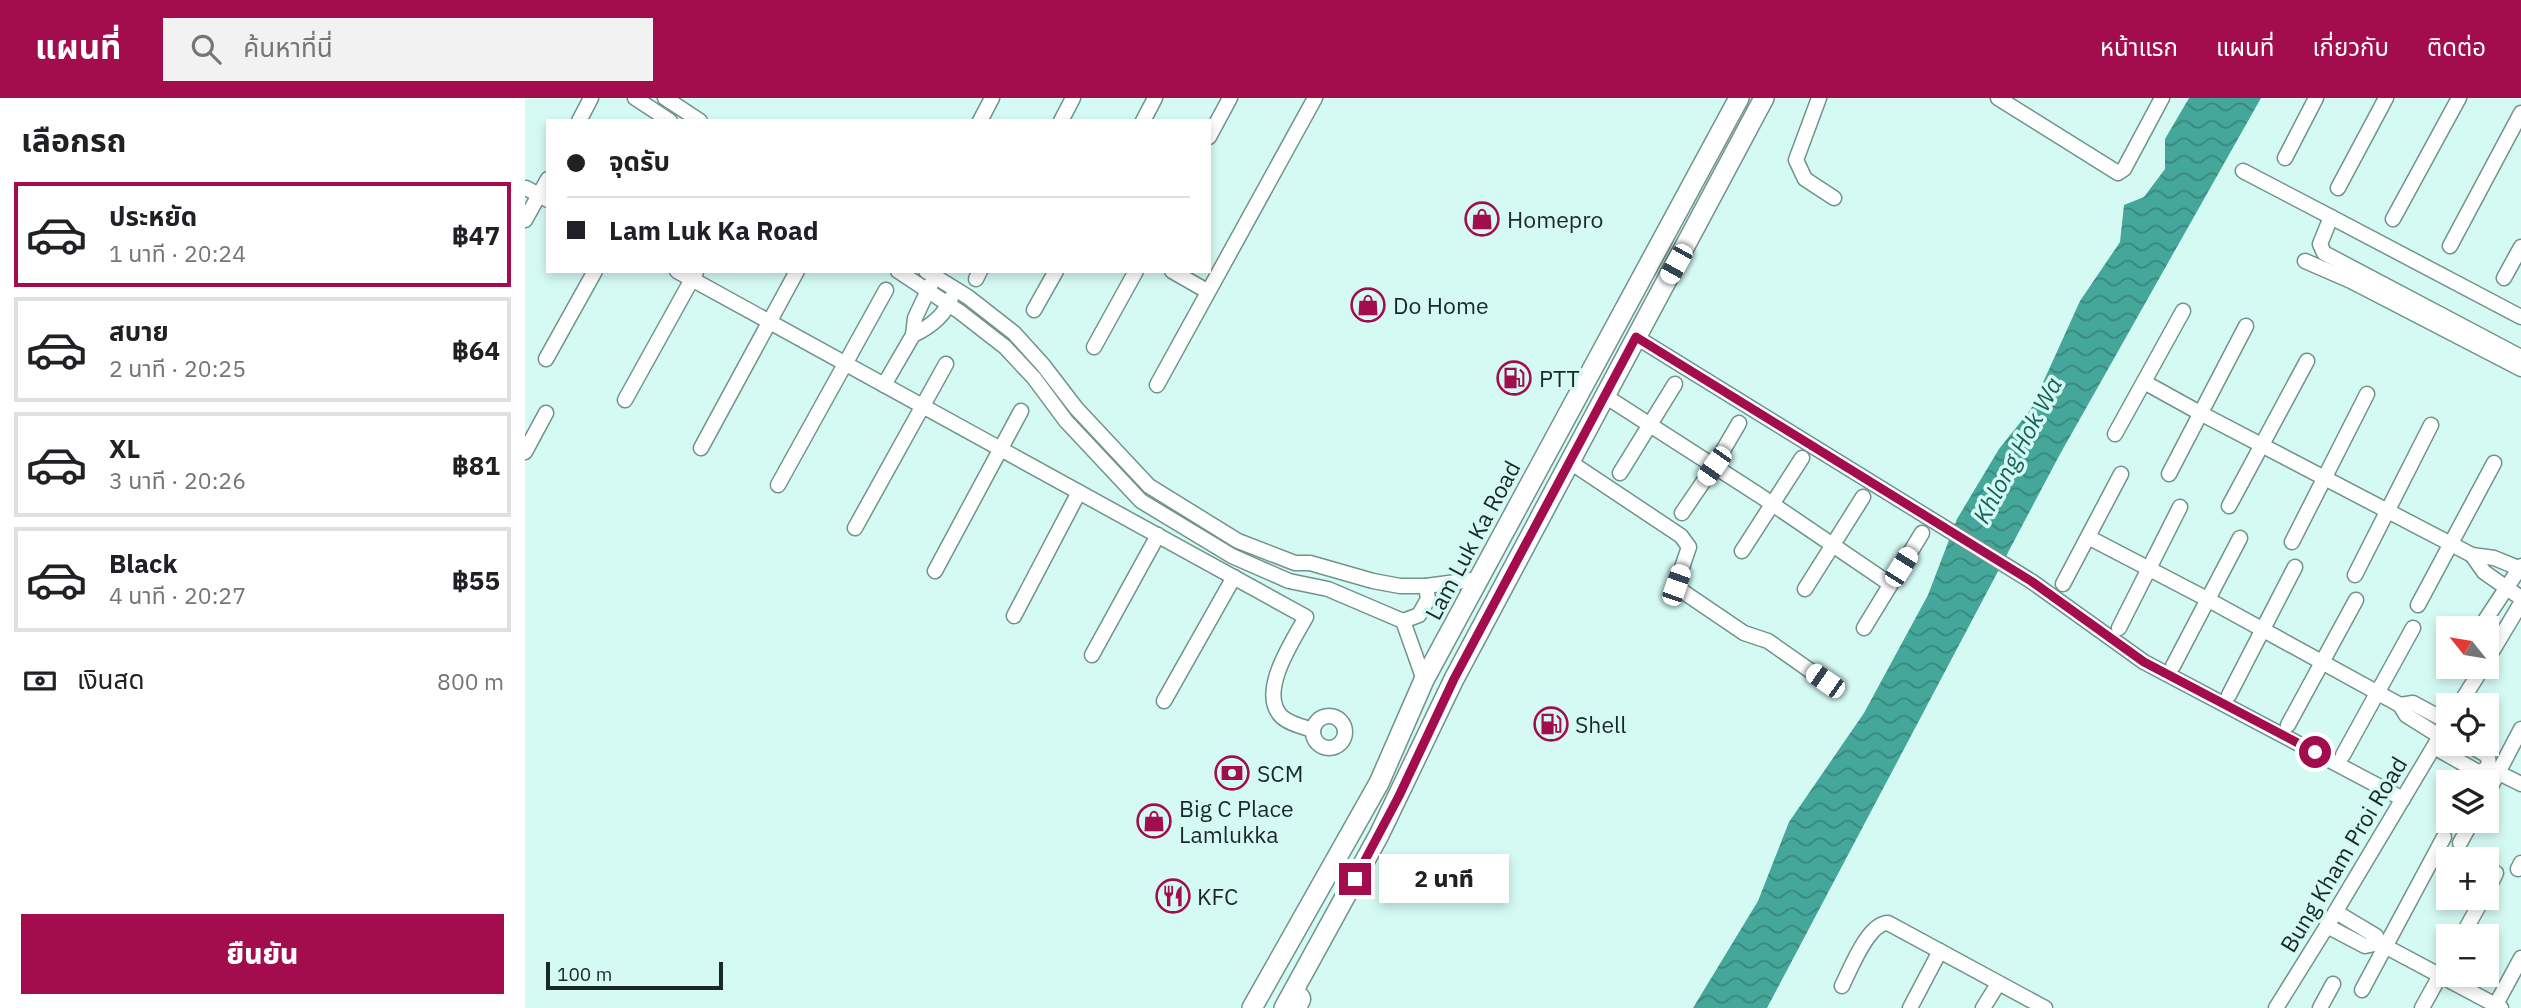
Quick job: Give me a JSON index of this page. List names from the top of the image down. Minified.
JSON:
{"streets":{"main road":["Lam Luk Ka Road"],"street":["Bung Kham Proi Road"]},"water":["Khlong Hok Wa"],"places":{"shop":["Homepro","Do Home","Big C Place Lamlukka"],"fuel station":["PTT","Shell"],"bank":["SCM"],"restaurant":["KFC"]},"scale_bar":"100 m","north":"top left","page":{"header":"แผนที่","search":"ค้นหาที่นี่","nav":["หน้าแรก","แผนที่","เกี่ยวกับ","ติดต่อ"],"heading":"เลือกรถ","banner":["จุดรับ","Lam Luk Ka Road"],"list":[{"name":"ประหยัด","note":"1 นาที · 20:24","value":"฿47"},{"name":"สบาย","note":"2 นาที · 20:25","value":"฿64"},{"name":"XL","note":"3 นาที · 20:26","value":"฿81"},{"name":"Black","note":"4 นาที · 20:27","value":"฿55"}],"map_buttons":["+","−"],"pay":["เงินสด","800 m"],"bubble":"2 นาที","buttons":"ยืนยัน","scale":"100 m"}}
